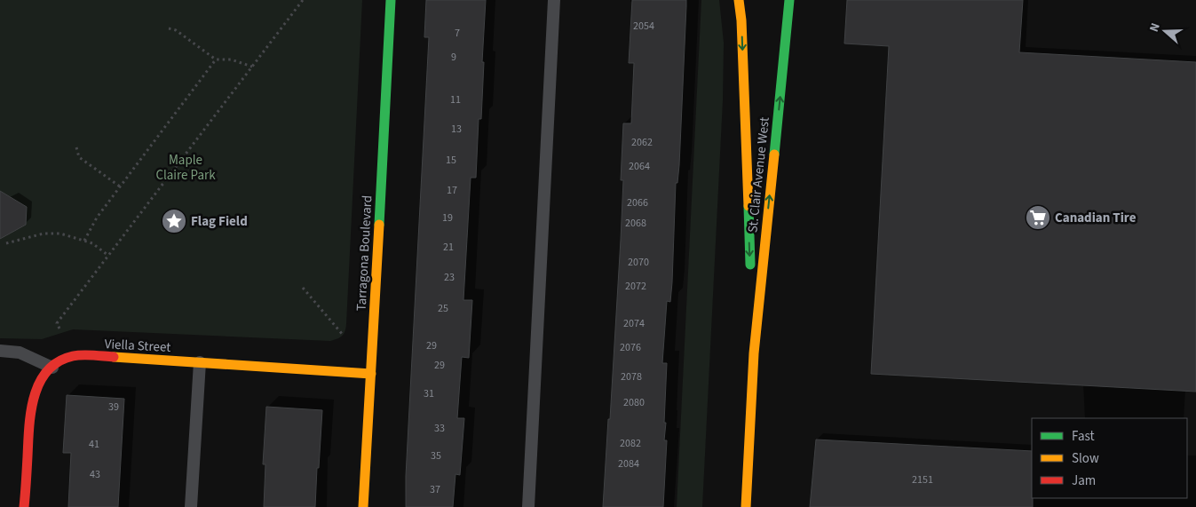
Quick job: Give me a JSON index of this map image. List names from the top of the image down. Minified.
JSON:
{"streets":{"street":["St. Clair Avenue West","Tarragona Boulevard","Viella Street"]},"crossings":[["Tarragona Boulevard","Viella Street"]],"parks":["Maple Claire Park"],"places":{"supermarket":["Canadian Tire"],"place":["Flag Field"]},"house_numbers":["2054","7","9","11","13","2062","15","2064","17","2066","19","2068","21","2070","23","2072","25","2074","29","2076","29","2078","31","2080","39","33","2082","41","35","2084","43","2151","37"],"legend":["Fast","Slow","Jam"],"north":"left"}
